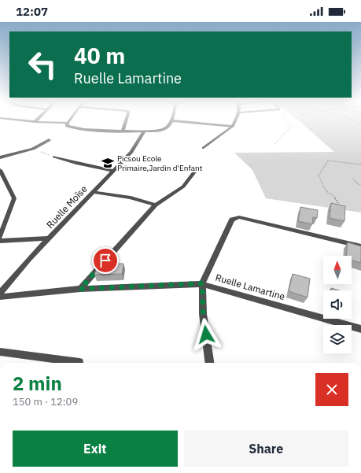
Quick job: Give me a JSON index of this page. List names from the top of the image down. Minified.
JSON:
{"streets":{"street":["Ruelle Moïse","Ruelle Lamartine"]},"places":{"school or university":["Picsou Ecole Primaire,Jardin d'Enfant"]},"north":"top","page":{"status":"12:07","turn":["40 m","Ruelle Lamartine"],"heading":["2 min","150 m · 12:09"],"buttons":["Exit","Share"]}}
